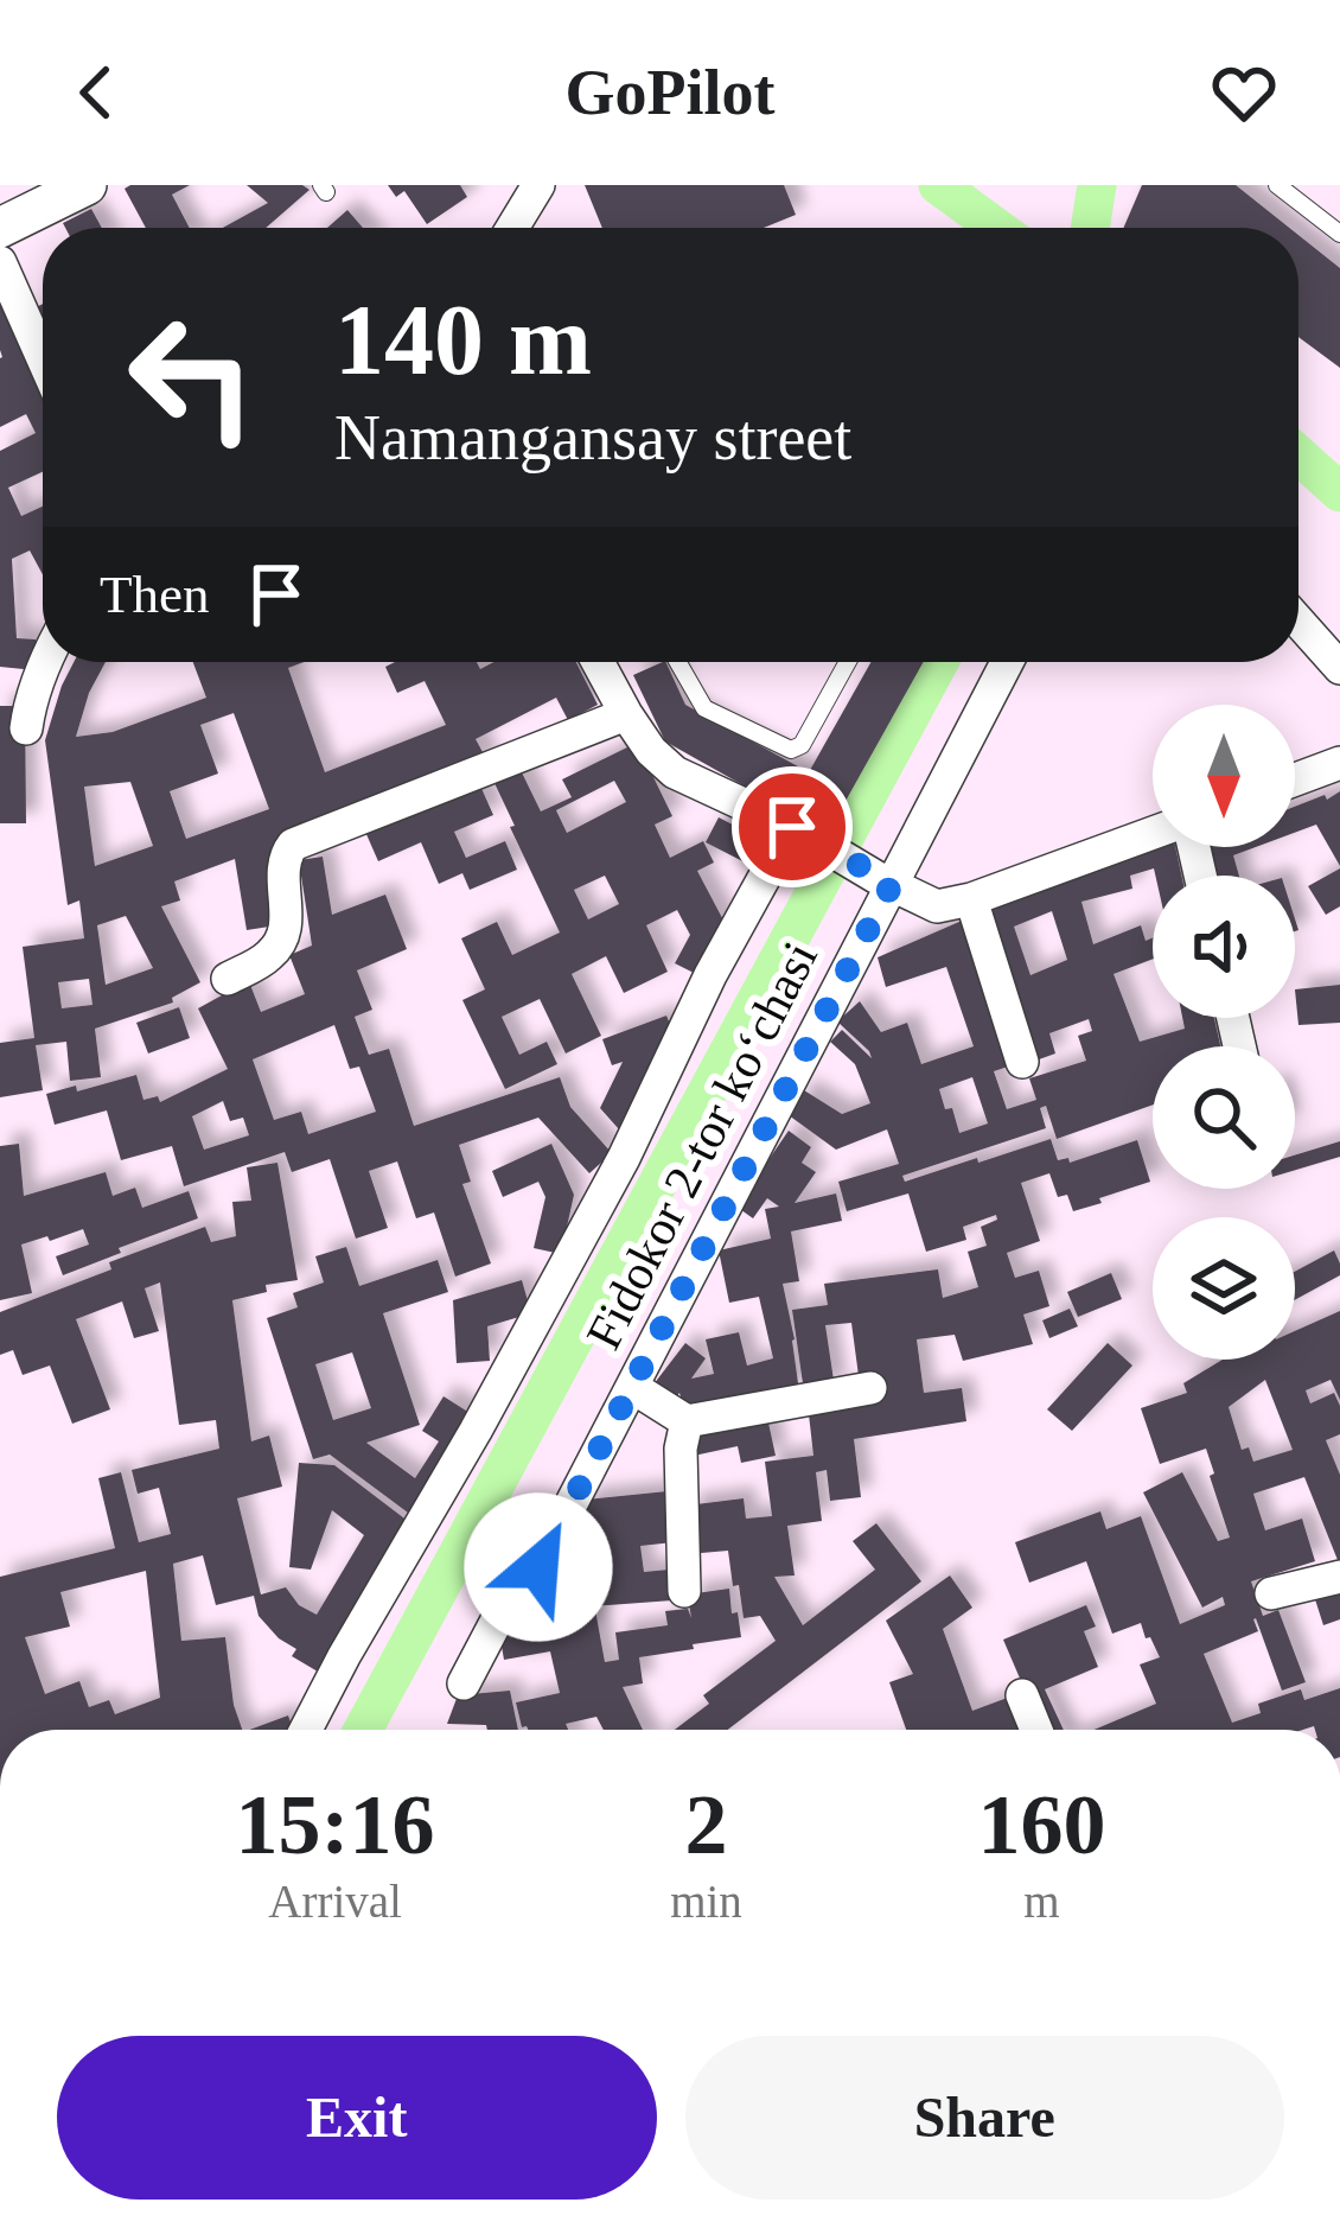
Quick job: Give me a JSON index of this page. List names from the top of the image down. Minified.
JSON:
{"streets":{"street":["Fidokor 2-tor koʻchasi"]},"north":"bottom","page":{"header":"GoPilot","turn":["140 m","Namangansay street"],"then":"Then","eta":["15:16","Arrival","2","min","160","m"],"buttons":["Exit","Share"]}}
